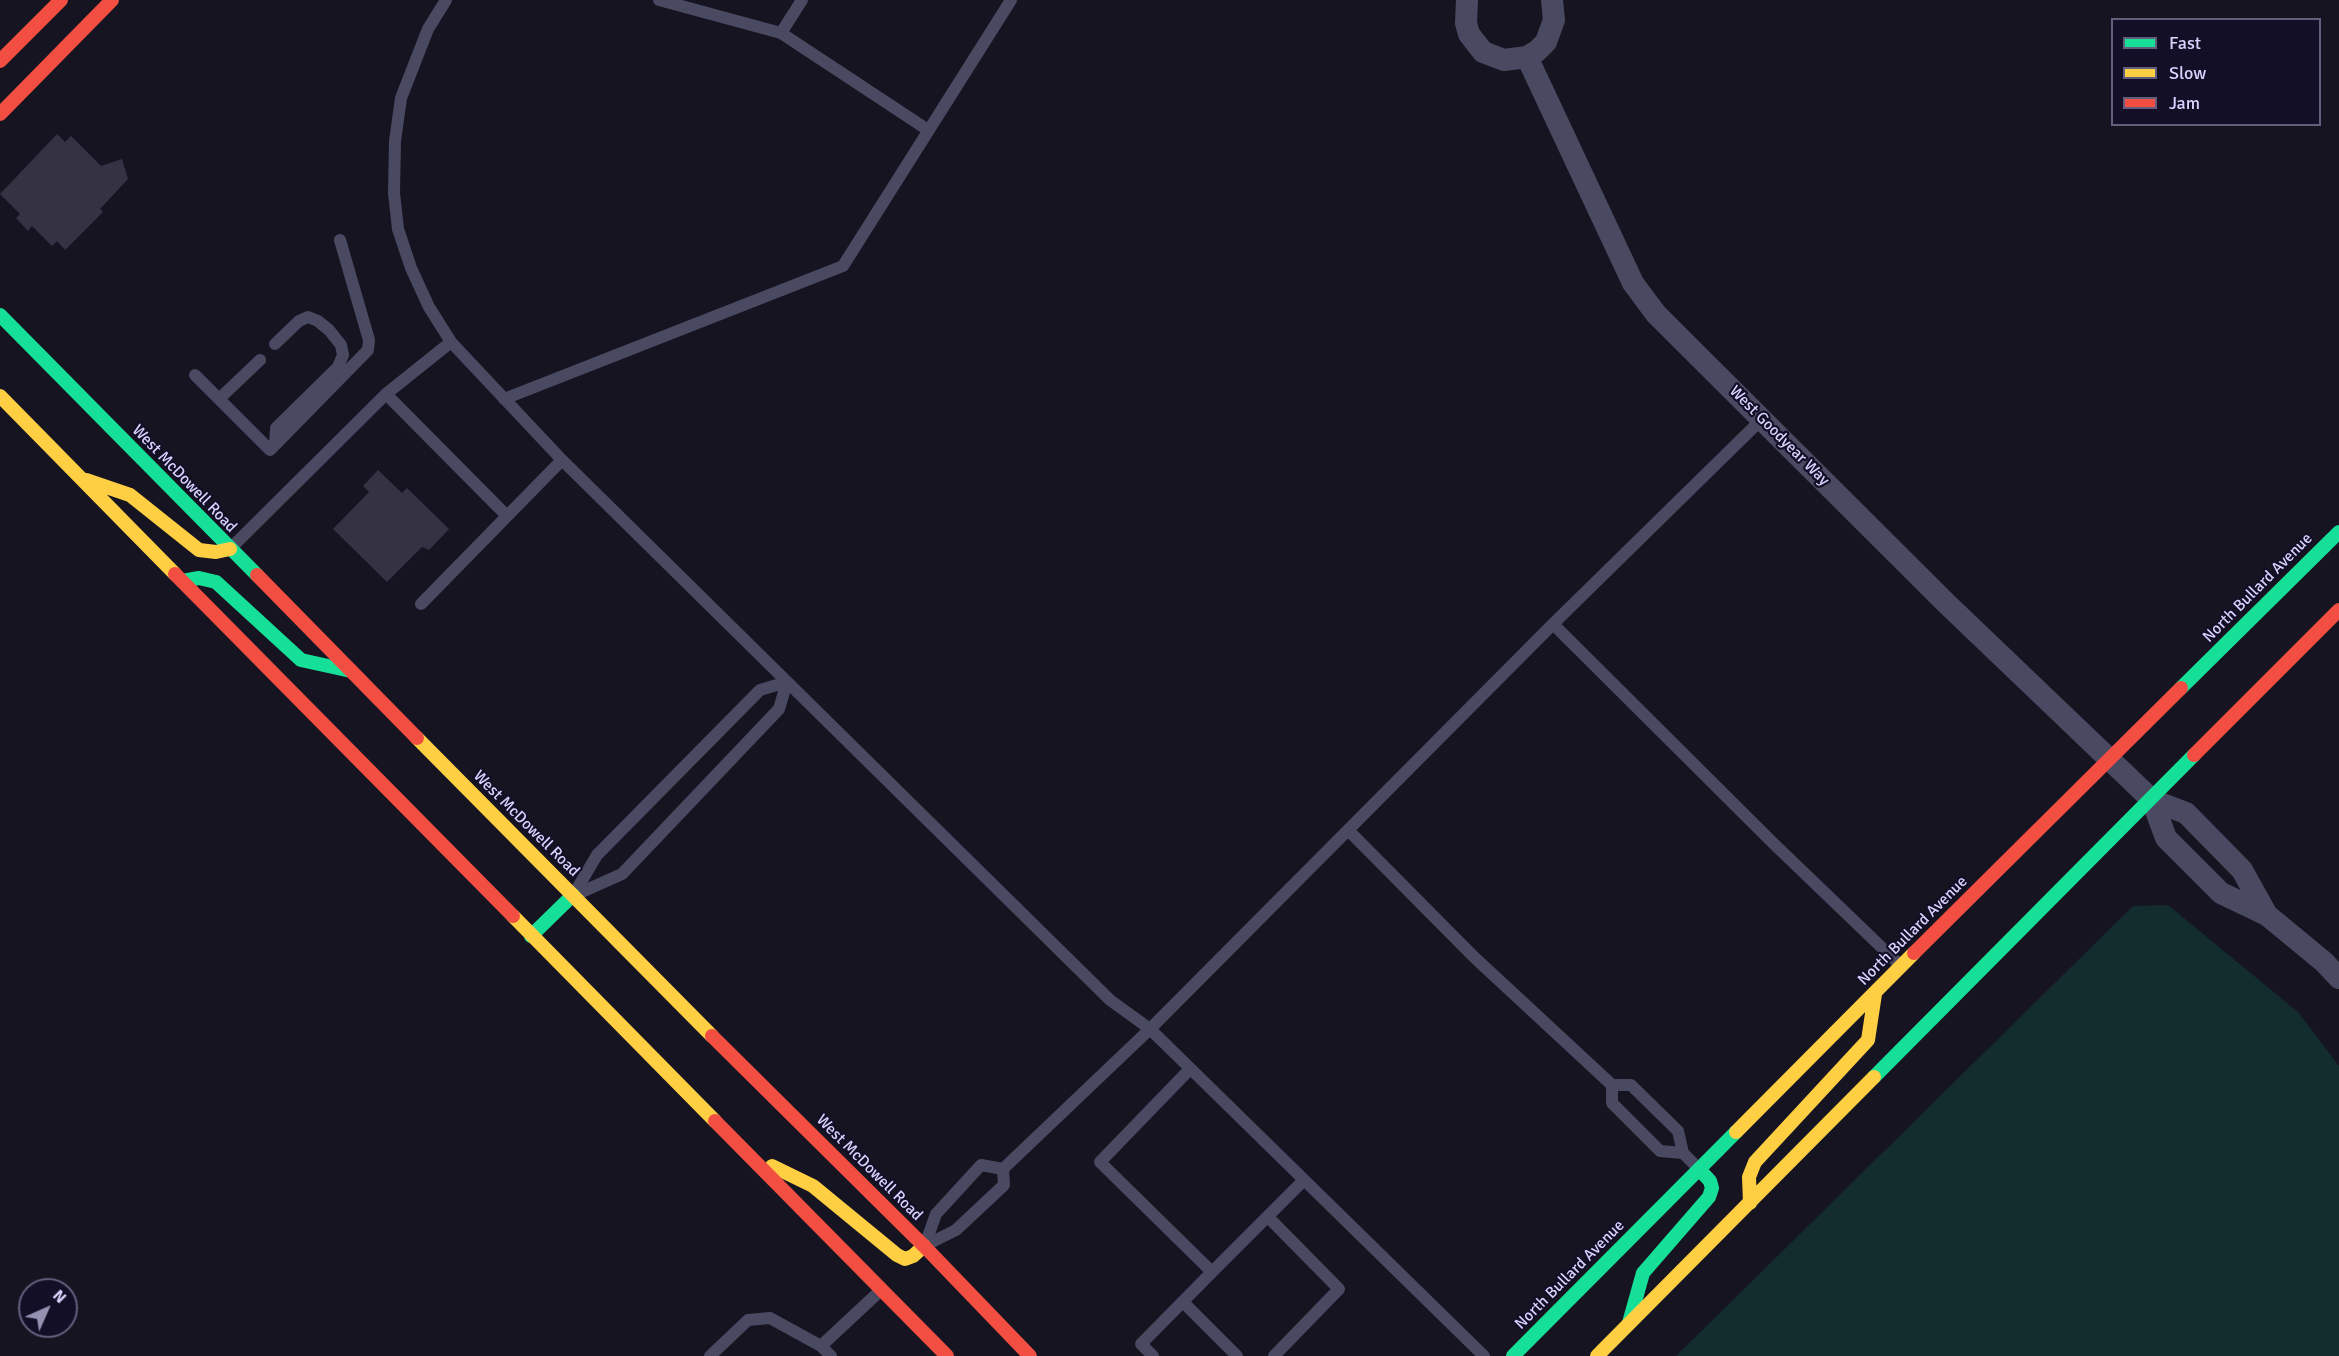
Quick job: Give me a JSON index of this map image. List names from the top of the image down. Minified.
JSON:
{"streets":{"main road":["West McDowell Road","North Bullard Avenue"],"street":["West Goodyear Way"]},"crossings":[["West Goodyear Way","North Bullard Avenue"]],"legend":["Fast","Slow","Jam"],"north":"top right"}
